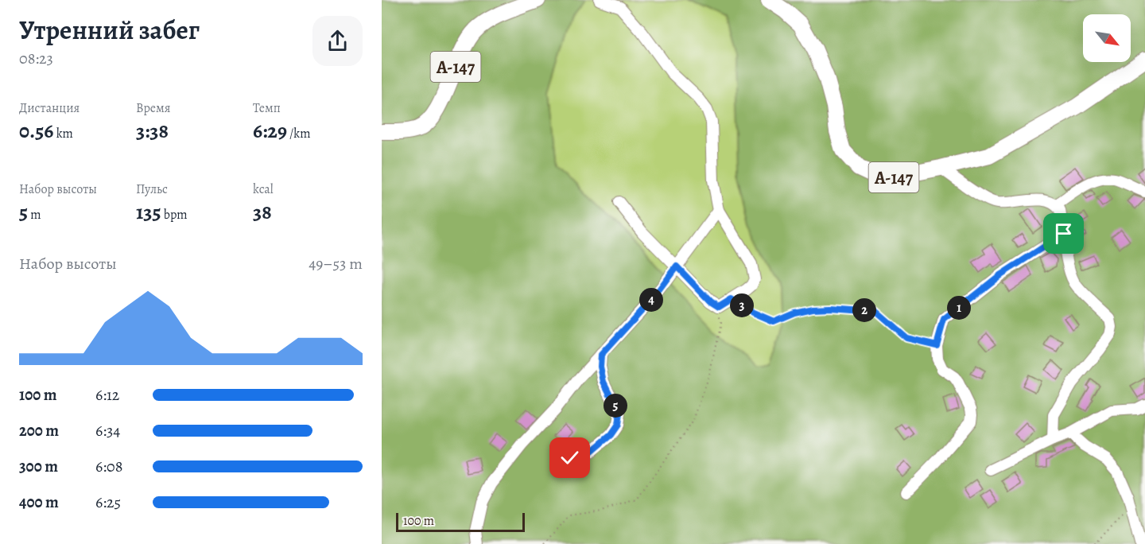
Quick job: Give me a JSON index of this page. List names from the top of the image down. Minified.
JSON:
{"streets":{"highway":["А-147"]},"scale_bar":"100 m","north":"bottom right","page":{"heading":["Утренний забег","08:23"],"stats":[["Дистанция","0.56 km"],["Время","3:38"],["Темп","6:29 /km"],["Набор высоты","5 m"],["Пульс","135 bpm"],["kcal","38"]],"chart":["Набор высоты","49–53 m"],"pins":["4","3","1","2","5"],"list":[{"name":"100 m","note":"6:12"},{"name":"200 m","note":"6:34"},{"name":"300 m","note":"6:08"},{"name":"400 m","note":"6:25"}],"scale":"100 m"}}
